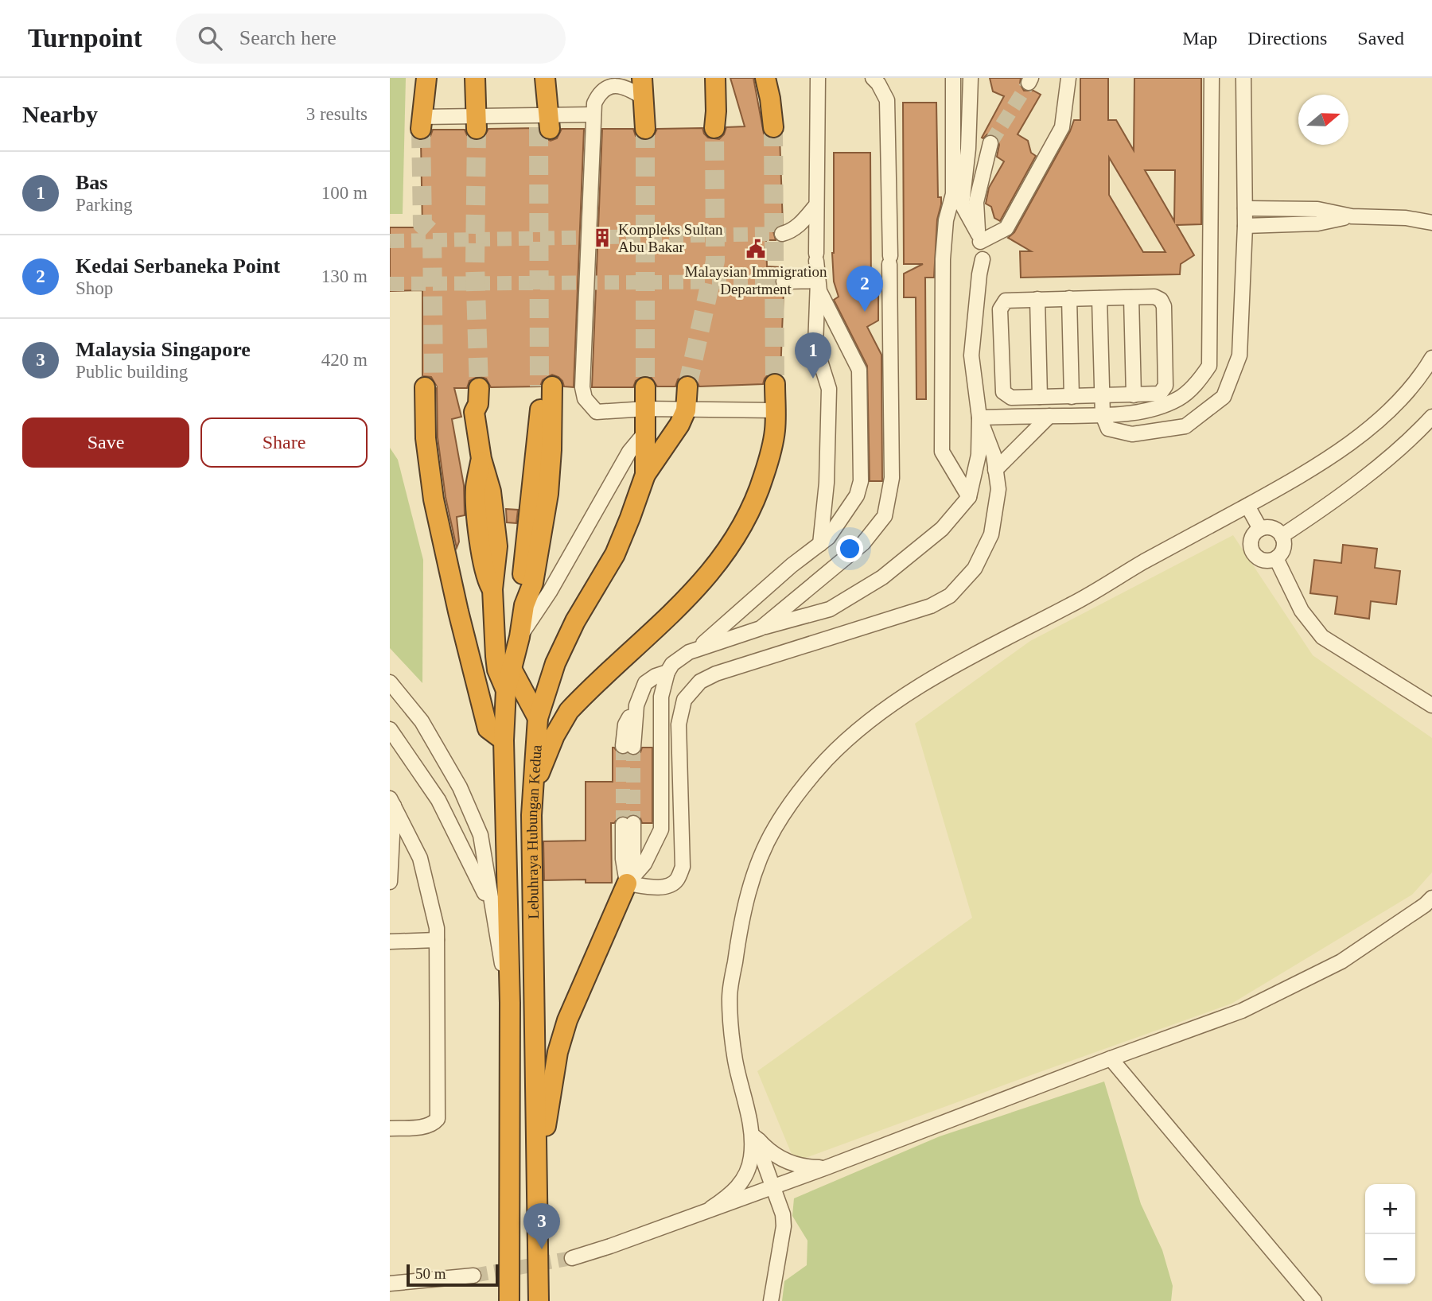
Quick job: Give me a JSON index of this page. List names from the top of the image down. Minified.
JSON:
{"streets":{"highway":["Lebuhraya Hubungan Kedua"]},"places":{"building":["Kompleks Sultan Abu Bakar"],"public building":["Malaysian Immigration Department"]},"scale_bar":"50 m","north":"right","page":{"header":"Turnpoint","search":"Search here","nav":["Map","Directions","Saved"],"heading":["Nearby","3 results"],"list":[{"mark":"1","name":"Bas","note":"Parking","value":"100 m"},{"mark":"2","name":"Kedai Serbaneka Point","note":"Shop","value":"130 m"},{"mark":"3","name":"Malaysia Singapore","note":"Public building","value":"420 m"}],"pins":["2","1","3"],"buttons":["Save","Share"],"map_buttons":["+","−"],"scale":"50 m"}}
